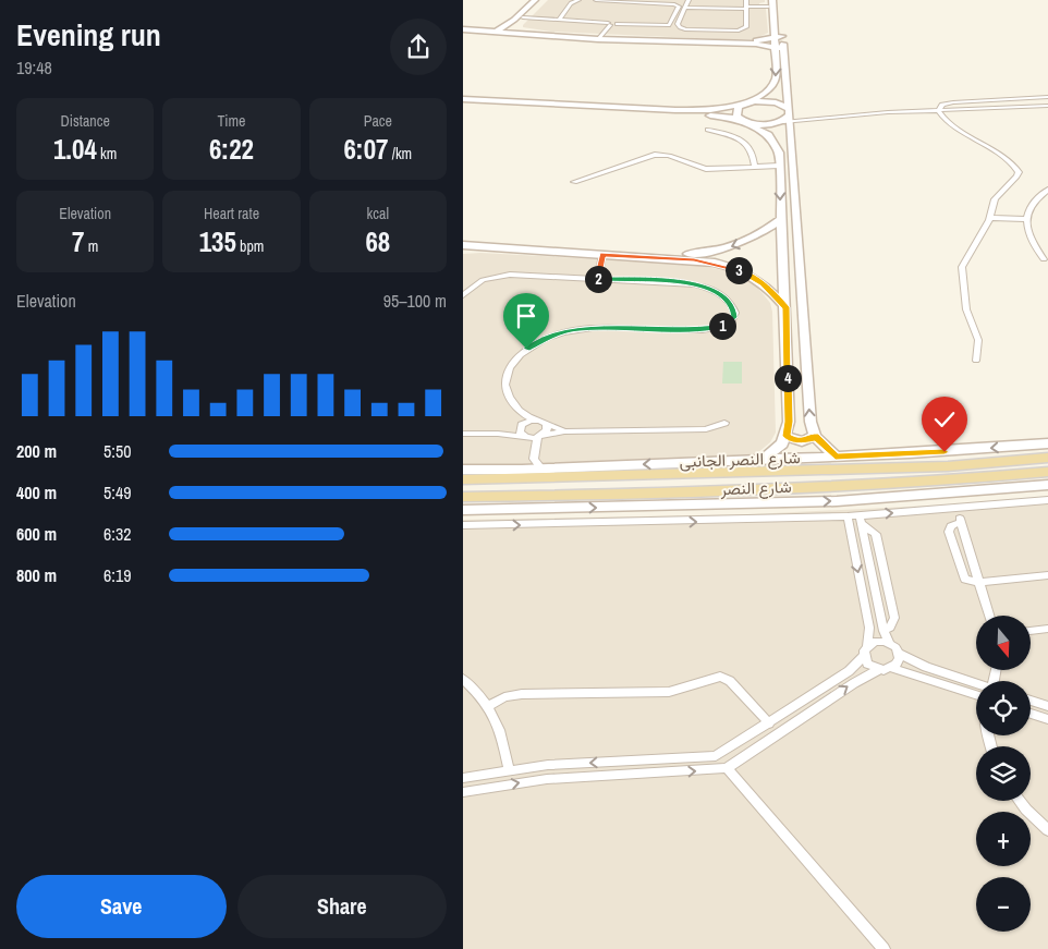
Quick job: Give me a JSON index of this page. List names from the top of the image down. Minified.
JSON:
{"streets":{"main road":["شارع النصر"],"street":["شارع النصر الجانبى"]},"crossings":[["شارع النصر الجانبى","شارع النصر"]],"north":"bottom","page":{"heading":["Evening run","19:48"],"stats":[["Distance","1.04 km"],["Time","6:22"],["Pace","6:07 /km"],["Elevation","7 m"],["Heart rate","135 bpm"],["kcal","68"]],"pins":["3","2","1","4"],"chart":["Elevation","95–100 m"],"list":[{"name":"200 m","note":"5:50"},{"name":"400 m","note":"5:49"},{"name":"600 m","note":"6:32"},{"name":"800 m","note":"6:19"}],"map_buttons":["+","−"],"buttons":["Save","Share"]}}
